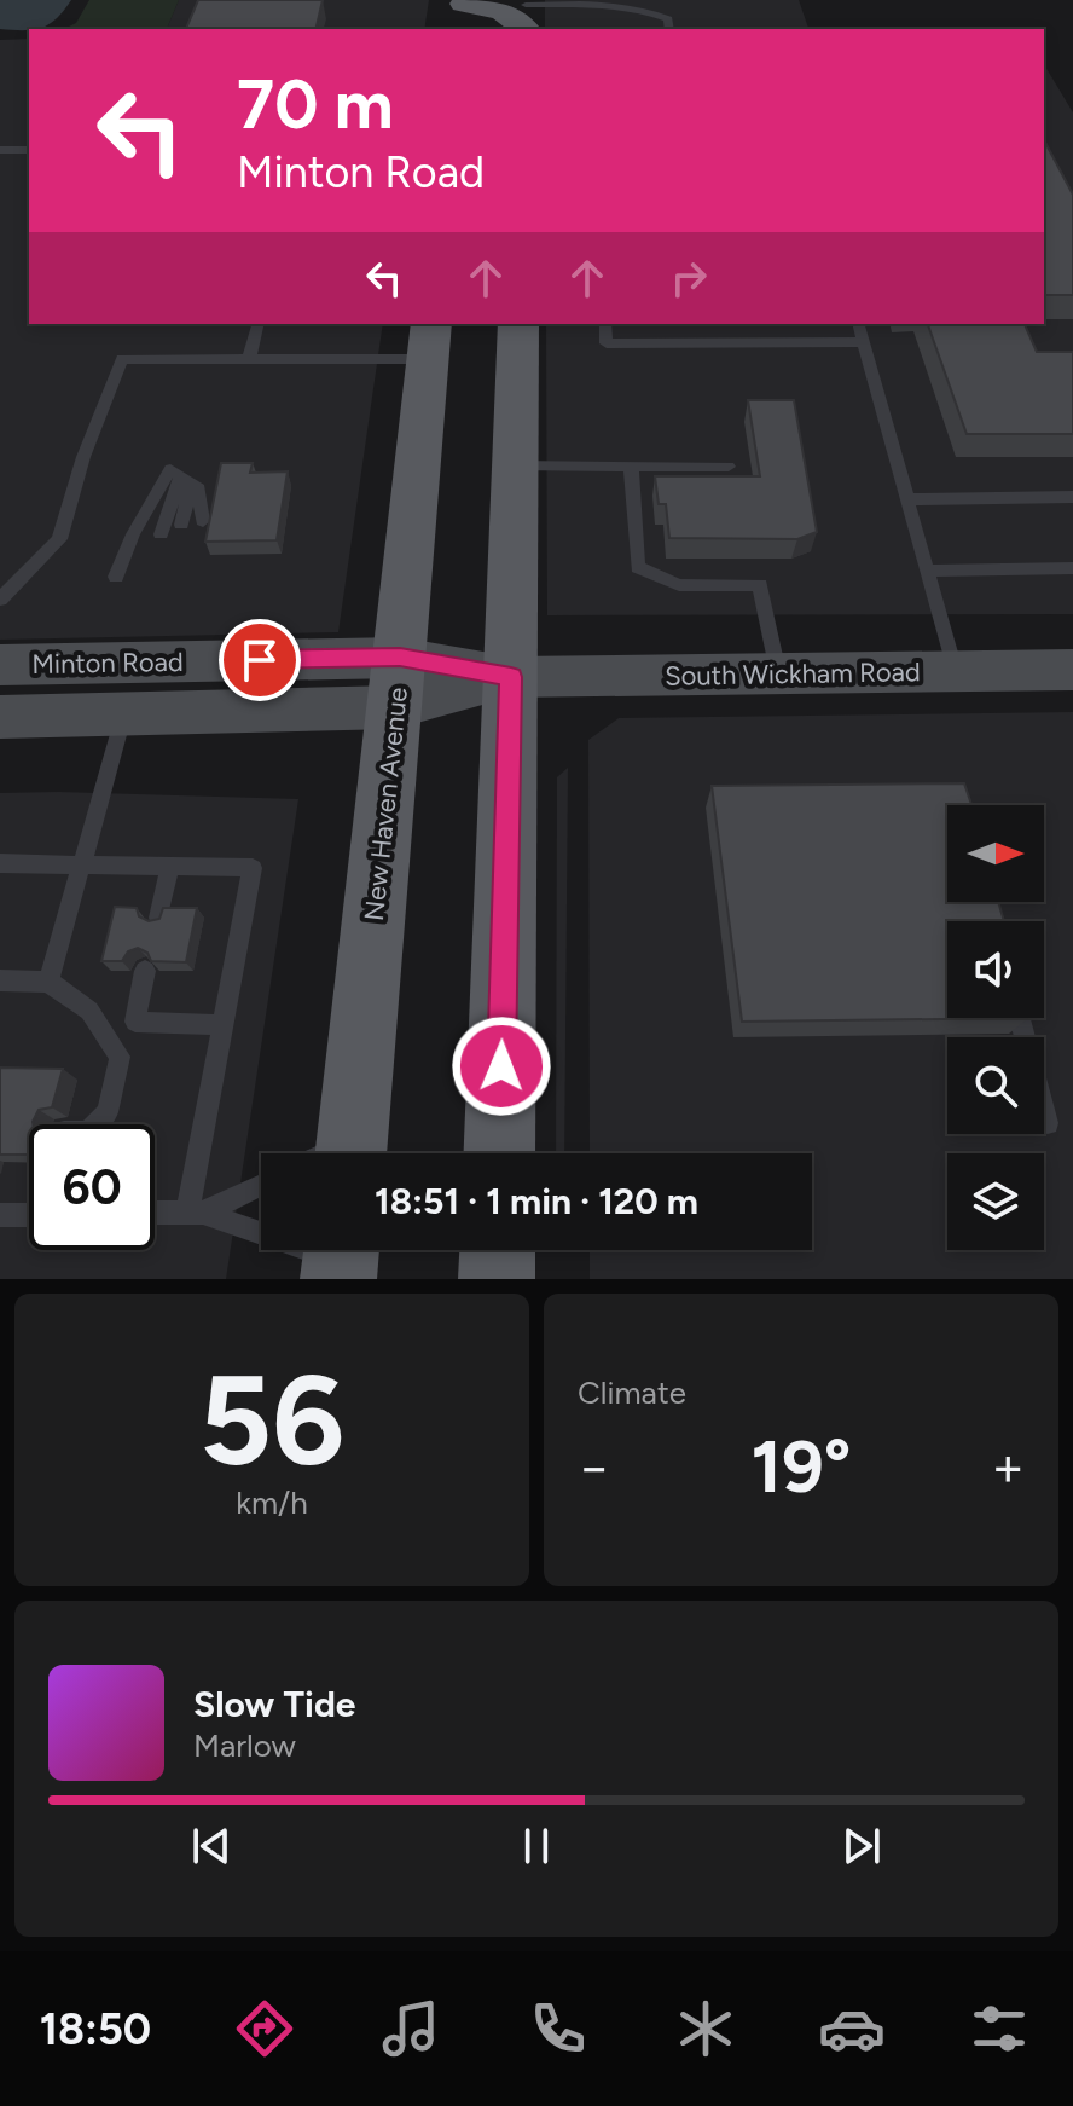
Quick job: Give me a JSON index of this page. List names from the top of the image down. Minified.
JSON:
{"streets":{"main road":["Minton Road","South Wickham Road","New Haven Avenue"]},"crossings":[["Minton Road","South Wickham Road"],["Minton Road","New Haven Avenue"]],"north":"right","page":{"turn":["70 m","Minton Road"],"limit":"60","trip":"18:51 · 1 min · 120 m","tile":[["56","km/h"],"Climate"],"heat":["−","19°","+"],"song":["Slow Tide","Marlow"],"tabs":"18:50"}}
